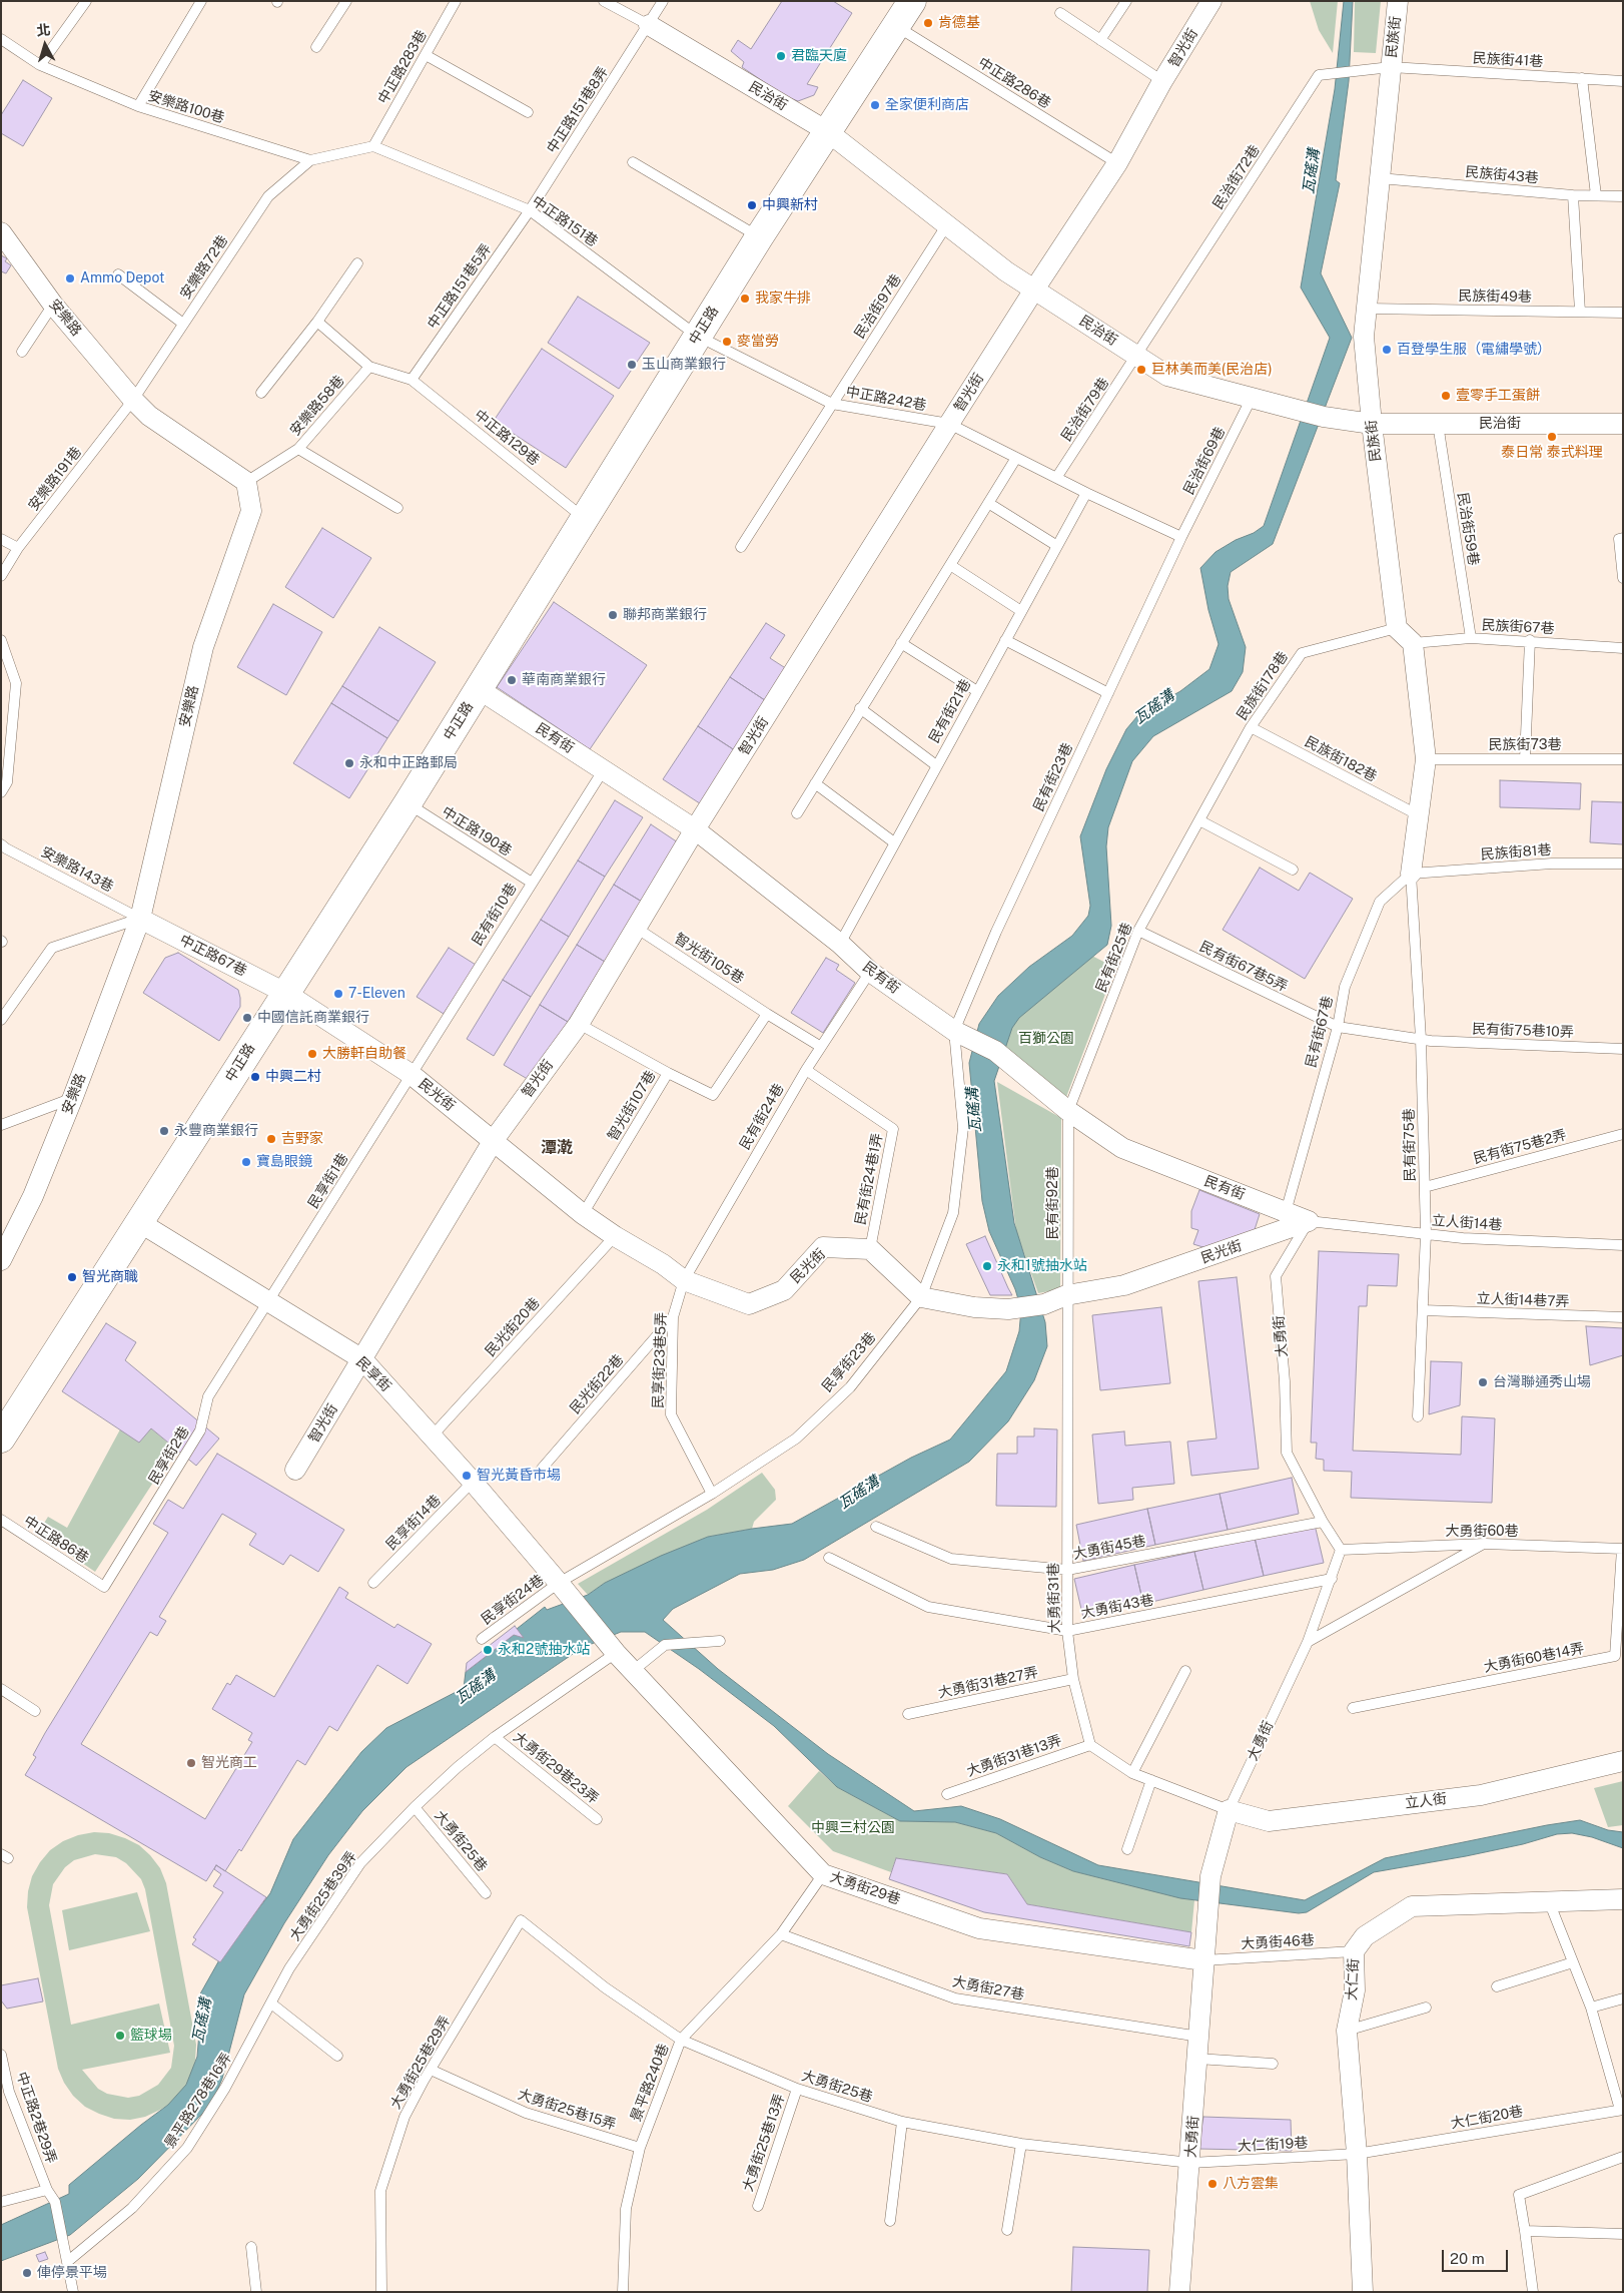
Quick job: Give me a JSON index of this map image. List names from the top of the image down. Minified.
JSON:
{"streets":{"street":["民族街","智光街","民治街","安樂路","中正路","民有街","中正路67巷","民光街","大勇街","民享街","立人街","大勇街29巷","大仁街"],"lane":["民族街41巷","中正路283巷","中正路286巷","安樂路100巷","中正路151巷8弄","民族街43巷","民治街72巷","中正路151巷","安樂路72巷","中正路151巷5弄","民族街49巷","民治街97巷","中正路242巷","安樂路58巷","民治街79巷","中正路129巷","民治街69巷","安樂路191巷","民治街59巷","民族街67巷","民族街178巷","民有街21巷","民族街73巷","民族街182巷","民有街23巷","中正路190巷","民族街81巷","安樂路143巷","民有街10巷","民有街25巷","智光街105巷","民有街67巷5弄","民有街75巷10弄","民有街67巷","智光街107巷","民有街24巷","民有街75巷","民有街75巷2弄","民有街24巷1弄","民享街1巷","民有街92巷","立人街14巷","立人街14巷7弄","民光街20巷","民享街23巷5弄","民享街23巷","民光街22巷","民享街2巷","民享街14巷","大勇街60巷","中正路86巷","大勇街45巷","大勇街31巷","民享街24巷","大勇街43巷","大勇街60巷14弄","大勇街31巷27弄","大勇街31巷13弄","大勇街29巷23弄","大勇街25巷","大勇街25巷39弄","大勇街46巷","大勇街27巷","大勇街25巷29弄","景平路240巷","景平路278巷16弄","大勇街25巷15弄","中正路2巷29弄","大仁街20巷","大勇街25巷13弄","大仁街19巷"]},"crossings":[["民族街","民族街41巷"],["民族街","民治街"],["民族街","民族街43巷"],["民族街","民治街72巷"],["民族街","民族街49巷"],["民族街","民族街178巷"],["智光街","中正路286巷"],["智光街","民治街"],["智光街","中正路242巷"],["智光街","民有街"],["智光街","智光街105巷"],["智光街","民光街"],["智光街","智光街107巷"],["智光街","民享街"],["民族街41巷","民治街72巷"],["中正路283巷","安樂路100巷"],["中正路283巷","中正路151巷"],["中正路286巷","中正路"],["民治街","中正路151巷8弄"],["民治街","民治街72巷"],["民治街","民治街97巷"],["民治街","中正路"],["民治街","民治街79巷"],["民治街","民治街69巷"],["民治街","民治街59巷"],["安樂路100巷","中正路151巷"],["安樂路100巷","安樂路72巷"],["中正路151巷8弄","中正路151巷"],["中正路151巷8弄","中正路151巷5弄"],["民治街72巷","民治街79巷"],["中正路151巷","中正路151巷5弄"],["中正路151巷","中正路"],["中正路151巷","中正路242巷"],["安樂路72巷","安樂路"],["安樂路72巷","安樂路191巷"],["中正路151巷5弄","中正路129巷"],["民治街97巷","中正路242巷"],["安樂路","安樂路58巷"],["安樂路","安樂路191巷"],["安樂路","安樂路143巷"],["安樂路","中正路67巷"],["中正路","中正路242巷"],["中正路","中正路129巷"],["中正路","民有街"],["中正路","中正路190巷"],["中正路","中正路67巷"],["中正路","民光街"],["中正路","民享街"],["中正路242巷","民治街79巷"],["中正路242巷","民治街69巷"],["中正路242巷","民有街21巷"],["中正路242巷","民有街23巷"],["民治街69巷","民有街23巷"],["民治街59巷","民族街67巷"],["民族街178巷","民族街182巷"],["民族街178巷","民有街25巷"],["民有街21巷","民有街"],["民有街","民有街23巷"],["民有街","民有街10巷"],["民有街","民有街25巷"],["民有街","民有街67巷"],["民有街","民光街"],["民有街","民有街24巷"],["民有街","民有街92巷"],["民有街","立人街14巷"],["民有街","大勇街"],["民有街","民享街23巷"],["民有街23巷","民享街23巷"],["中正路190巷","民有街10巷"],["民族街81巷","民有街67巷"],["民族街81巷","民有街75巷"],["安樂路143巷","中正路67巷"],["民有街10巷","民光街"],["民有街10巷","民享街1巷"],["中正路67巷","民光街"],["民有街25巷","民有街67巷5弄"],["民有街25巷","民有街92巷"],["智光街105巷","民有街24巷"],["民有街67巷5弄","民有街75巷10弄"],["民有街67巷5弄","民有街67巷"],["民有街67巷5弄","民有街75巷"],["民有街75巷10弄","民有街75巷"],["民有街67巷","民有街75巷"],["民光街","智光街107巷"],["民光街","民有街24巷"],["民光街","民有街24巷1弄"],["民光街","民享街1巷"],["民光街","民有街92巷"],["民光街","立人街14巷"],["民光街","民光街20巷"],["民光街","大勇街"],["民光街","民享街23巷5弄"],["民光街","民享街23巷"],["民光街","大勇街31巷"],["民有街24巷","民有街24巷1弄"],["民有街24巷","民享街23巷5弄"],["民有街75巷","民有街75巷2弄"],["民有街75巷","立人街14巷"],["民有街75巷","立人街14巷7弄"],["民享街1巷","民享街"],["民享街1巷","民享街2巷"],["民有街92巷","大勇街31巷"],["立人街14巷","大勇街"],["民光街20巷","民享街"],["大勇街","大勇街60巷"],["大勇街","大勇街45巷"],["大勇街","大勇街43巷"],["大勇街","立人街"],["大勇街","大勇街25巷"],["大勇街","大勇街29巷"],["大勇街","大勇街46巷"],["大勇街","大勇街27巷"],["大勇街","大仁街19巷"],["民享街23巷5弄","民享街23巷"],["民享街23巷5弄","民光街22巷"],["民享街23巷","民享街"],["民享街23巷","民享街24巷"],["民享街23巷","大勇街29巷"],["民享街","民享街2巷"],["民享街","民享街14巷"],["民享街","民享街24巷"],["民享街","大勇街29巷"],["民享街2巷","中正路86巷"],["大勇街60巷","大勇街60巷14弄"],["大勇街45巷","大勇街31巷"],["大勇街31巷","大勇街43巷"],["大勇街31巷","大勇街31巷27弄"],["大勇街31巷","大勇街31巷13弄"],["民享街24巷","大勇街29巷"],["大勇街29巷23弄","大勇街29巷"],["大勇街29巷23弄","大勇街25巷39弄"],["大勇街25巷","大勇街25巷39弄"],["大勇街25巷","大勇街25巷29弄"],["大勇街25巷","景平路240巷"],["大勇街25巷","大勇街25巷13弄"],["大勇街25巷","大仁街19巷"],["大勇街29巷","大勇街46巷"],["大勇街29巷","景平路240巷"],["大勇街25巷39弄","景平路278巷16弄"],["大勇街46巷","大仁街"],["大仁街","大仁街20巷"],["大仁街","大仁街19巷"],["大勇街27巷","景平路240巷"],["大勇街25巷29弄","大勇街25巷15弄"],["景平路240巷","大勇街25巷15弄"],["景平路278巷16弄","中正路2巷29弄"],["大仁街20巷","大仁街19巷"]],"districts":["潭漧"],"water":["瓦磘溝"],"parks":["百獅公園","中興三村公園"],"places":["肯德基","君臨天廈","全家便利商店","中興新村","Ammo Depot","我家牛排","麥當勞","百登學生服（電繡學號）","玉山商業銀行","巨林美而美(民治店)","壹零手工蛋餅","泰日常 泰式料理","聯邦商業銀行","華南商業銀行","永和中正路郵局","7-Eleven","中國信託商業銀行","大勝軒自助餐","中興二村","永豐商業銀行","吉野家","寶島眼鏡","永和1號抽水站","智光商職","台灣聯通秀山場","智光黃昏市場","永和2號抽水站","智光商工","籃球場","八方雲集","俥停景平場"],"scale_bar":"20 m","north":"top"}
